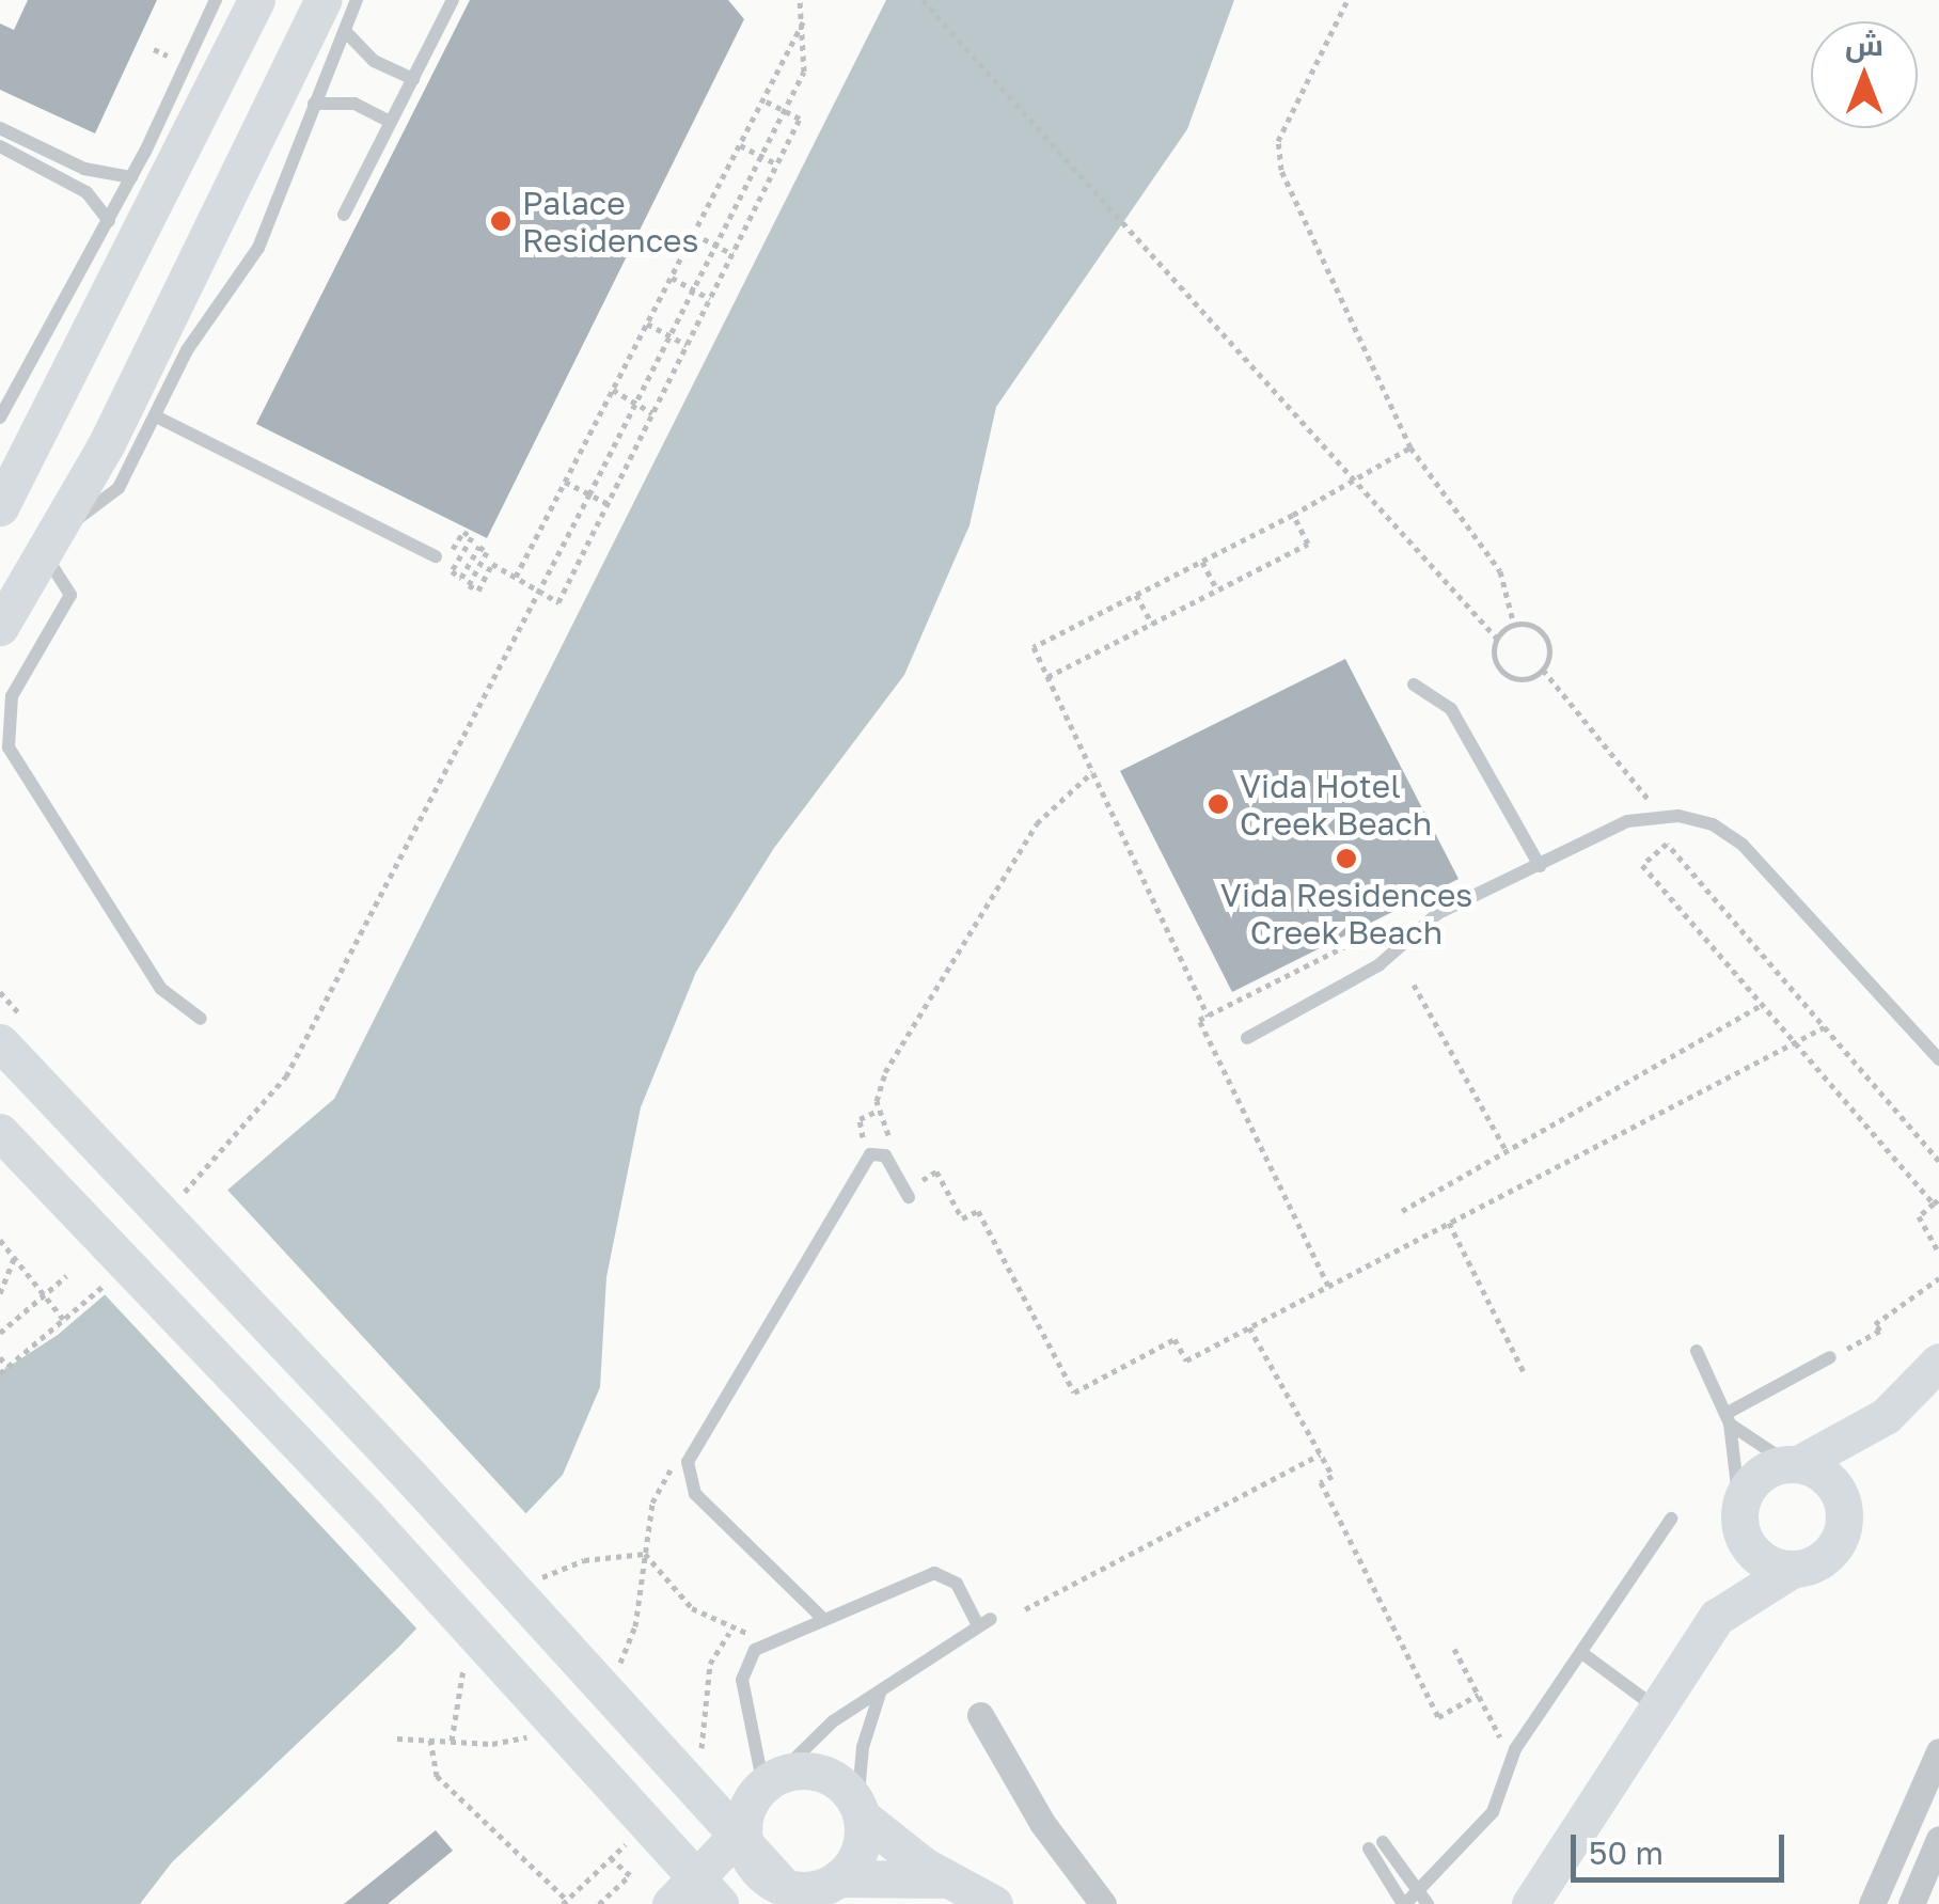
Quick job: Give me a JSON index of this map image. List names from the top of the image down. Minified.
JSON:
{"places":["Palace Residences","Vida Hotel Creek Beach","Vida Residences Creek Beach"],"scale_bar":"50 m","north":"top"}
